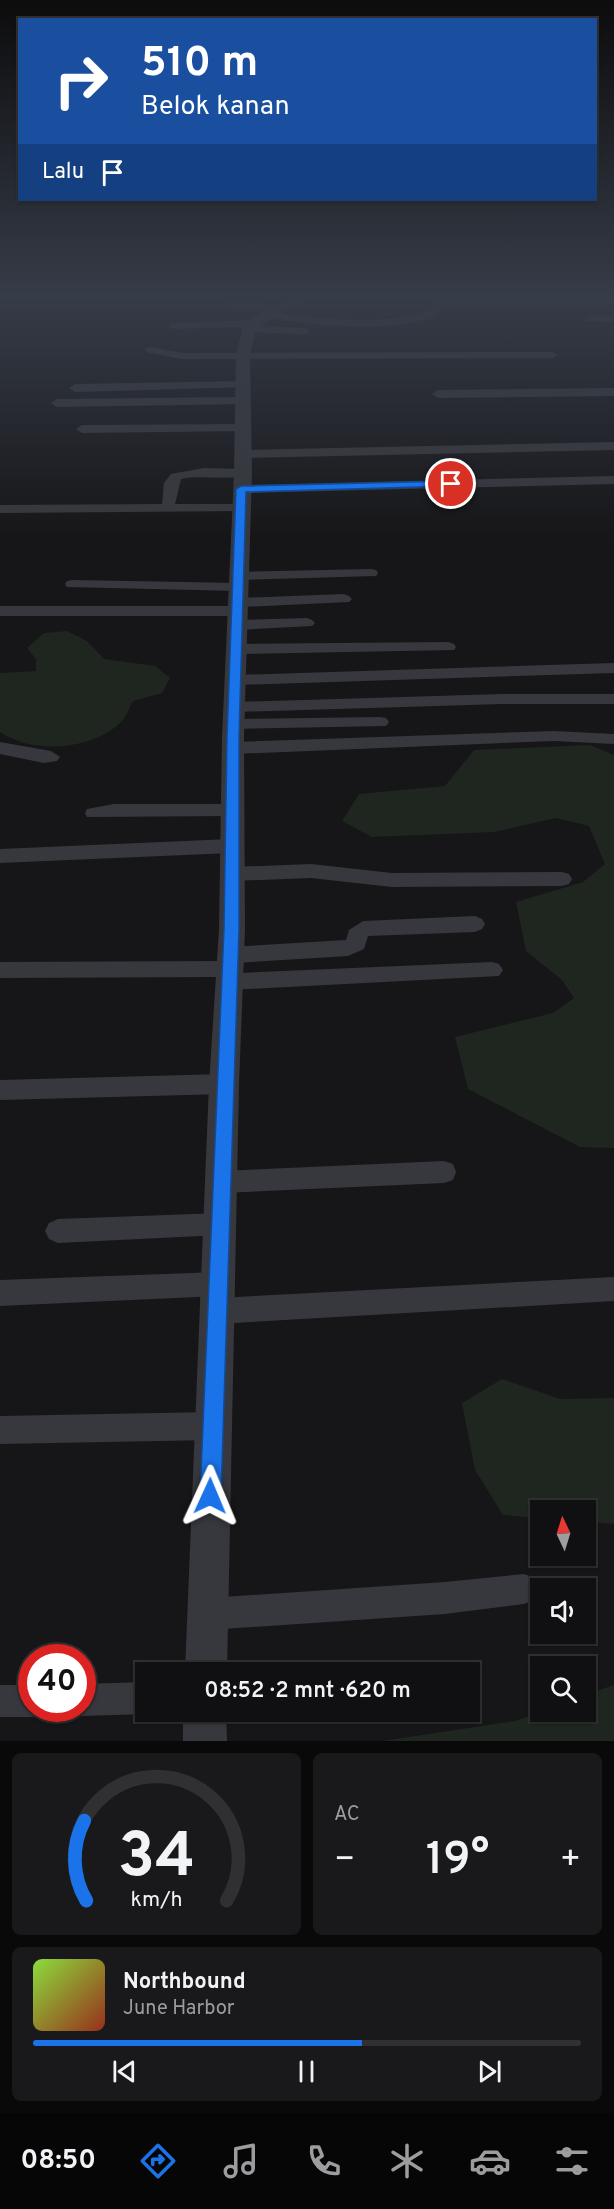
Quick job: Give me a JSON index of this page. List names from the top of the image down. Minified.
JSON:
{"north":"top","page":{"turn":["510 m","Belok kanan"],"then":"Lalu","limit":"40","trip":"08:52 · 2 mnt · 620 m","tile":"AC","heat":["−","19°","+"],"song":["Northbound","June Harbor"],"tabs":"08:50","gauge":["34","km/h"]}}
